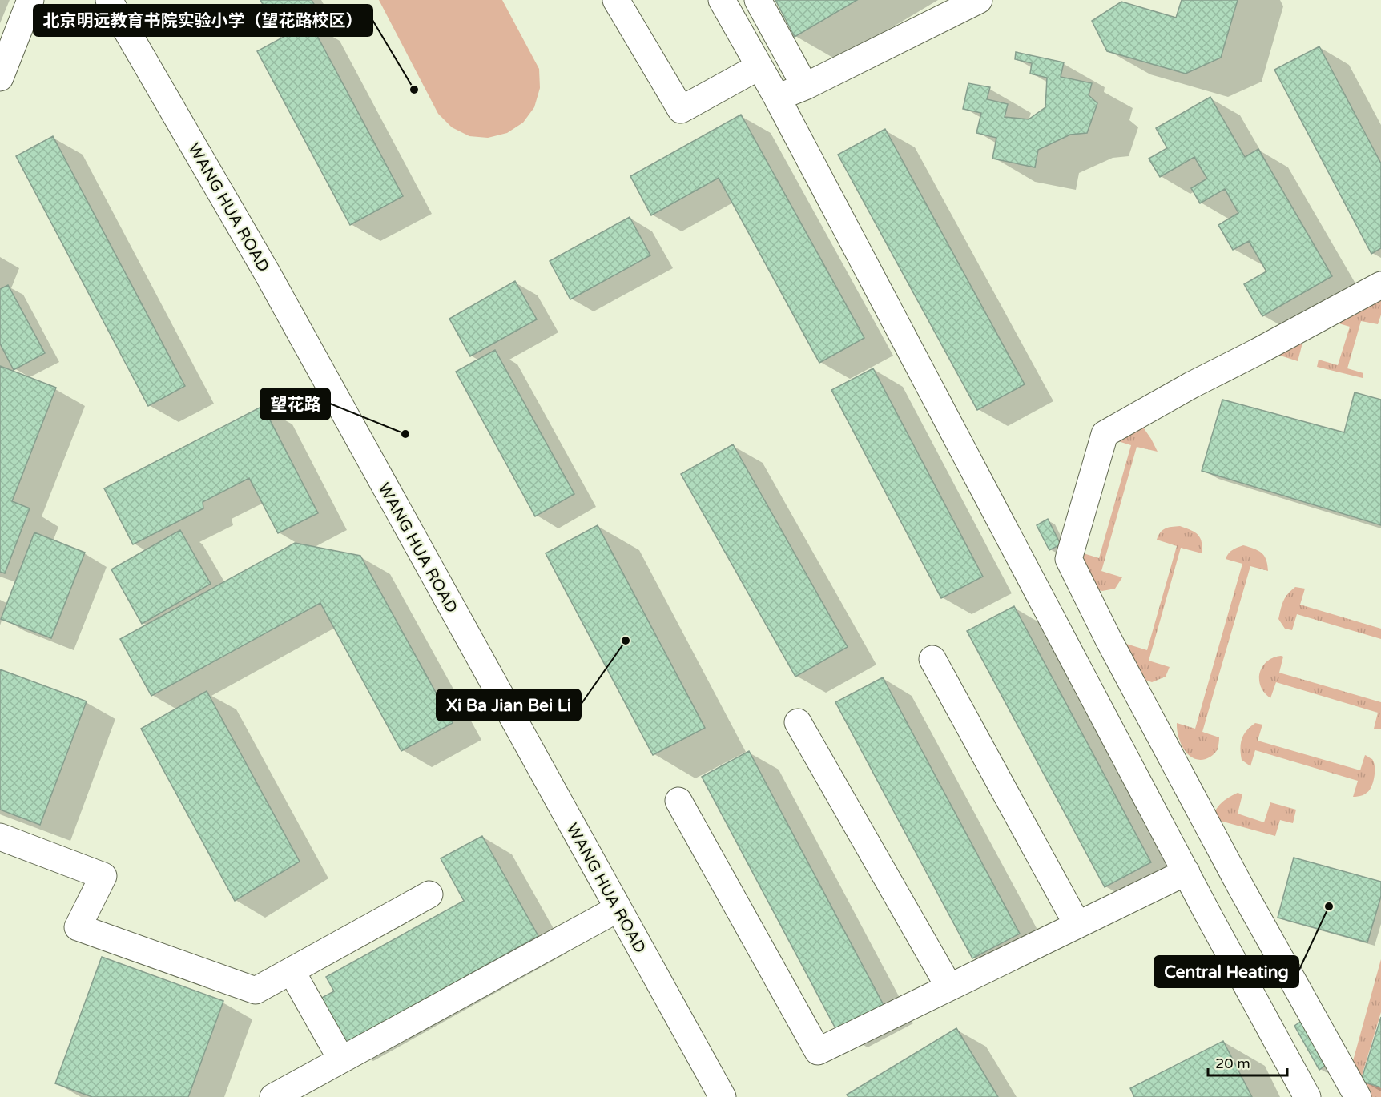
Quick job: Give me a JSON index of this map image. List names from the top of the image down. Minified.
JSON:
{"streets":{"street":["WANG HUA ROAD"]},"places":["北京明远教育书院实验小学（望花路校区）","望花路","Xi Ba Jian Bei Li","Central Heating"],"scale_bar":"20 m"}
